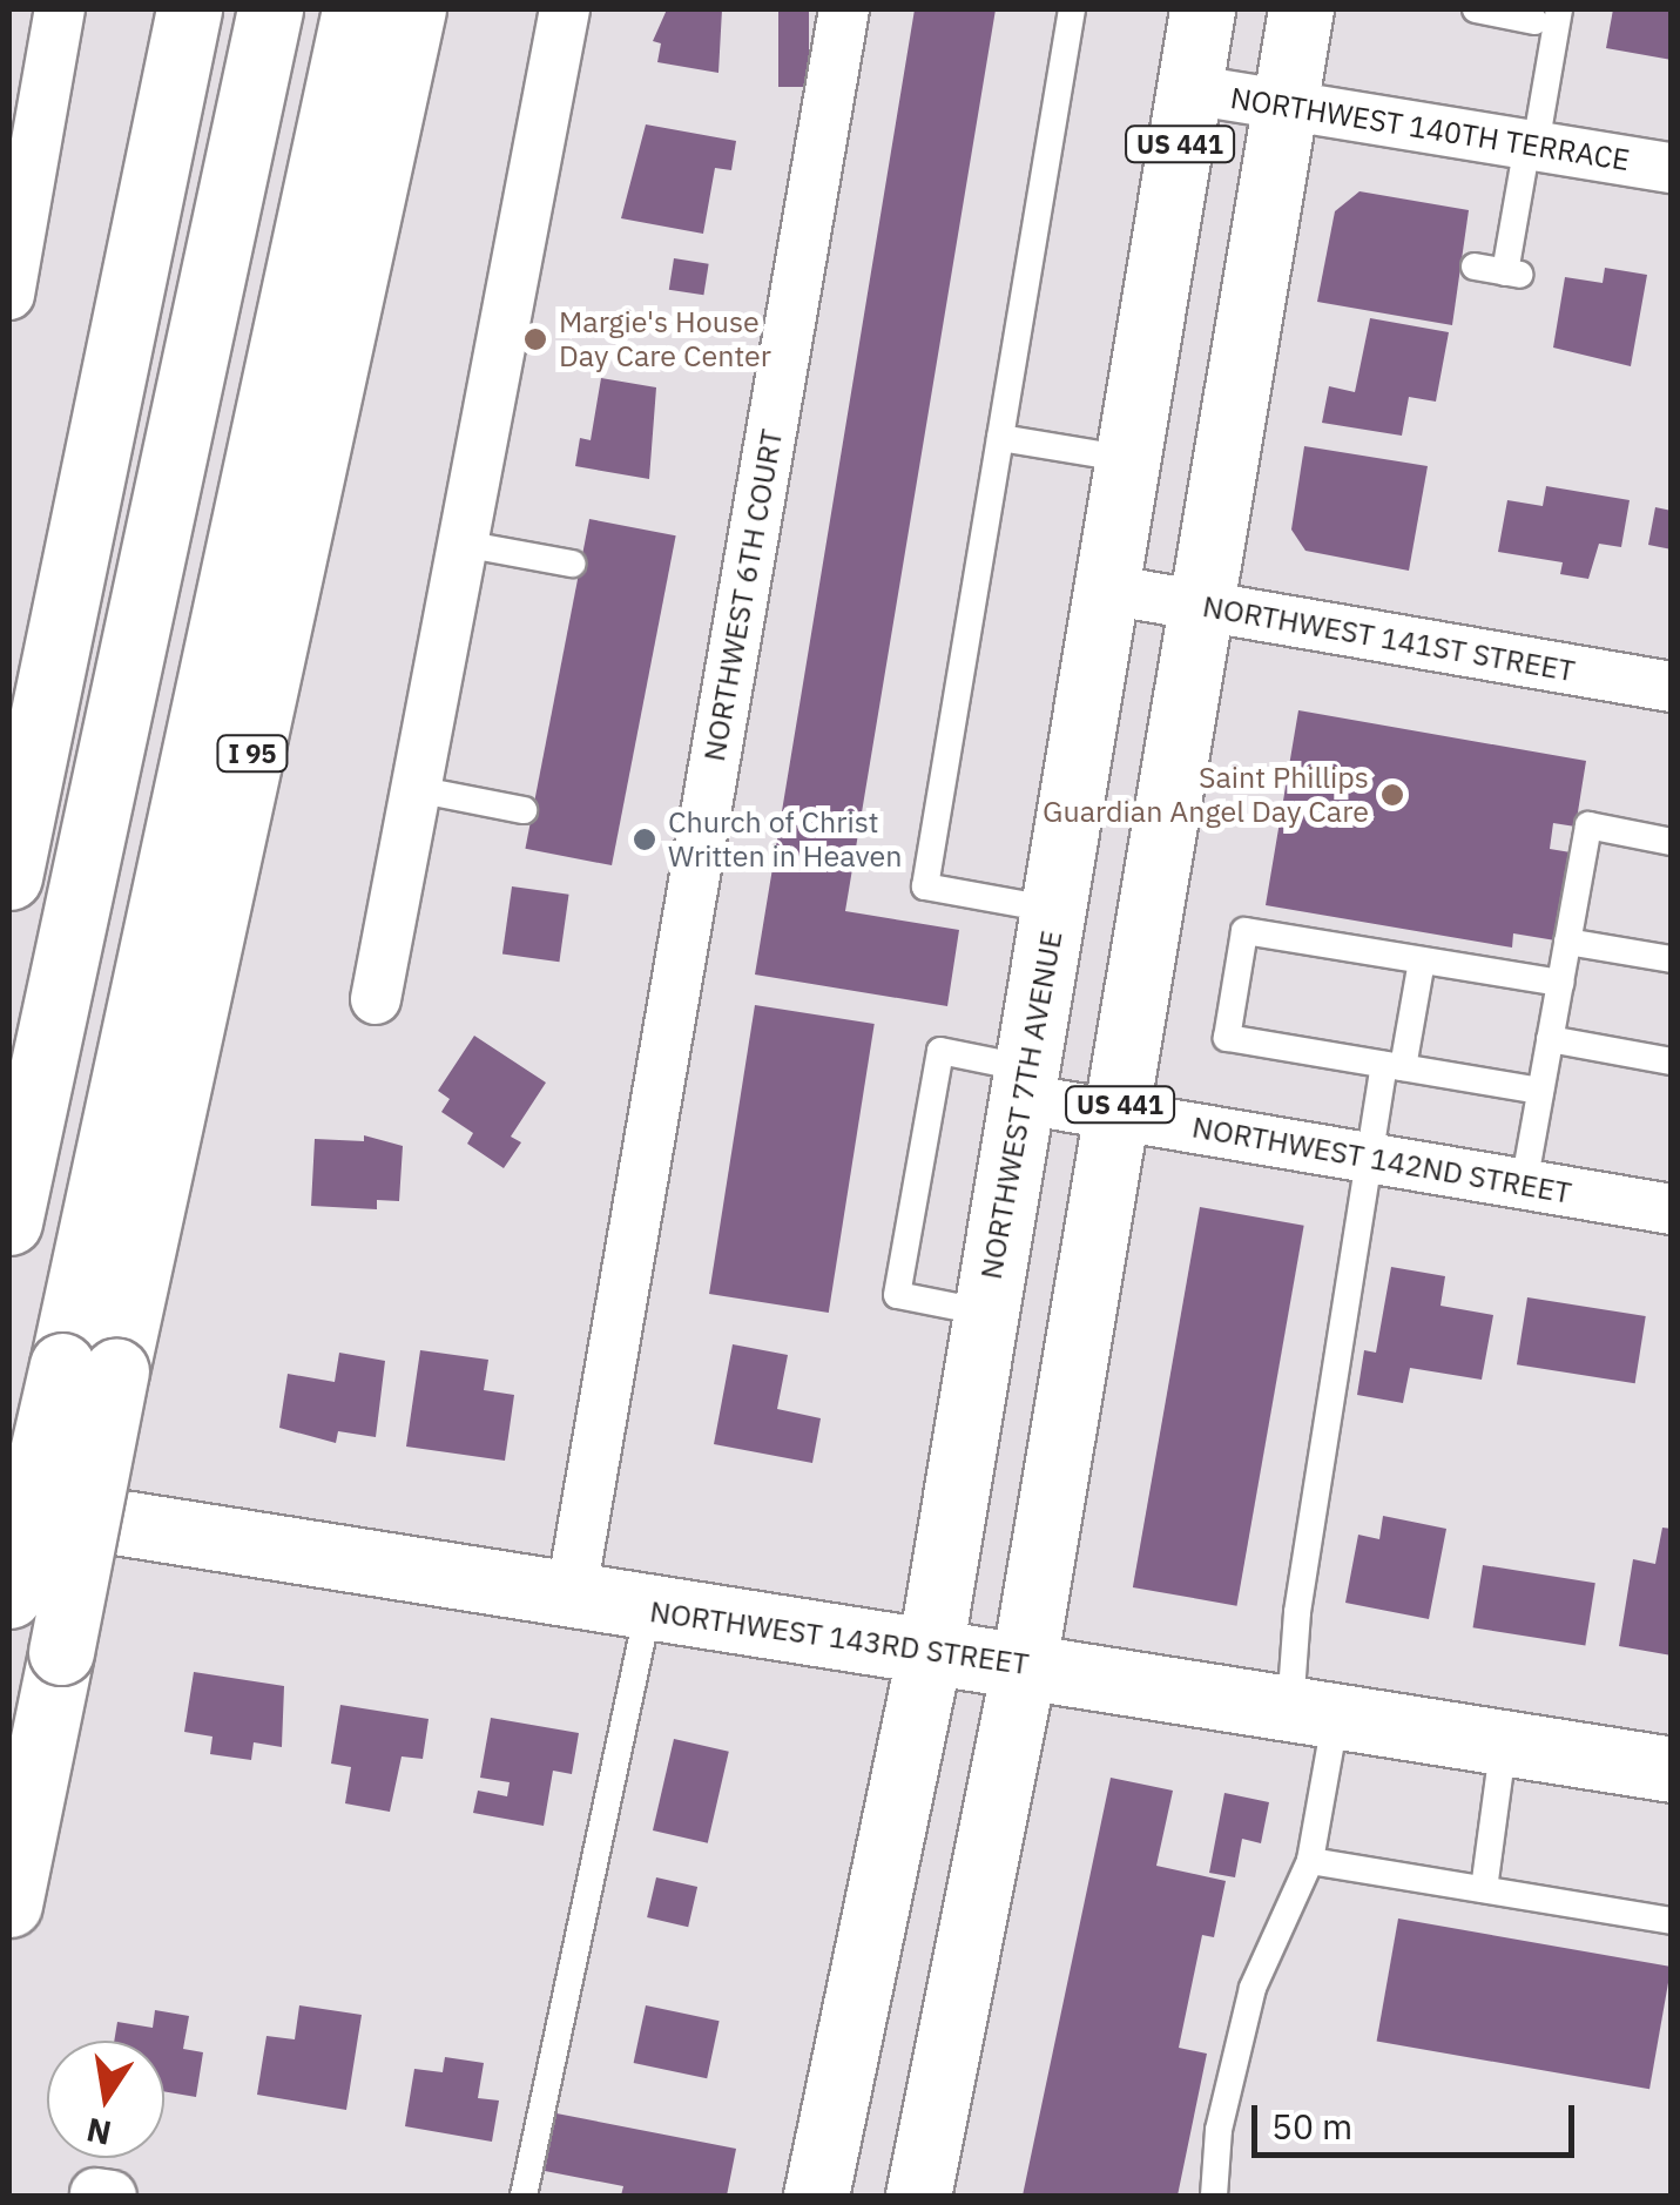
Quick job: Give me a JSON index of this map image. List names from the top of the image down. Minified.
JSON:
{"streets":{"main road":["US 441","I 95","NORTHWEST 7TH AVENUE","NORTHWEST 143RD STREET"],"street":["NORTHWEST 140TH TERRACE","NORTHWEST 6TH COURT","NORTHWEST 141ST STREET","NORTHWEST 142ND STREET"]},"crossings":[["NORTHWEST 140TH TERRACE","US 441"],["NORTHWEST 140TH TERRACE","NORTHWEST 7TH AVENUE"],["US 441","NORTHWEST 141ST STREET"],["US 441","NORTHWEST 142ND STREET"],["US 441","NORTHWEST 143RD STREET"],["NORTHWEST 6TH COURT","NORTHWEST 143RD STREET"],["NORTHWEST 141ST STREET","NORTHWEST 7TH AVENUE"],["NORTHWEST 7TH AVENUE","NORTHWEST 142ND STREET"],["NORTHWEST 7TH AVENUE","NORTHWEST 143RD STREET"]],"places":["Margie's House Day Care Center","Saint Phillips Guardian Angel Day Care","Church of Christ Written in Heaven"],"scale_bar":"50 m","north":"bottom"}
